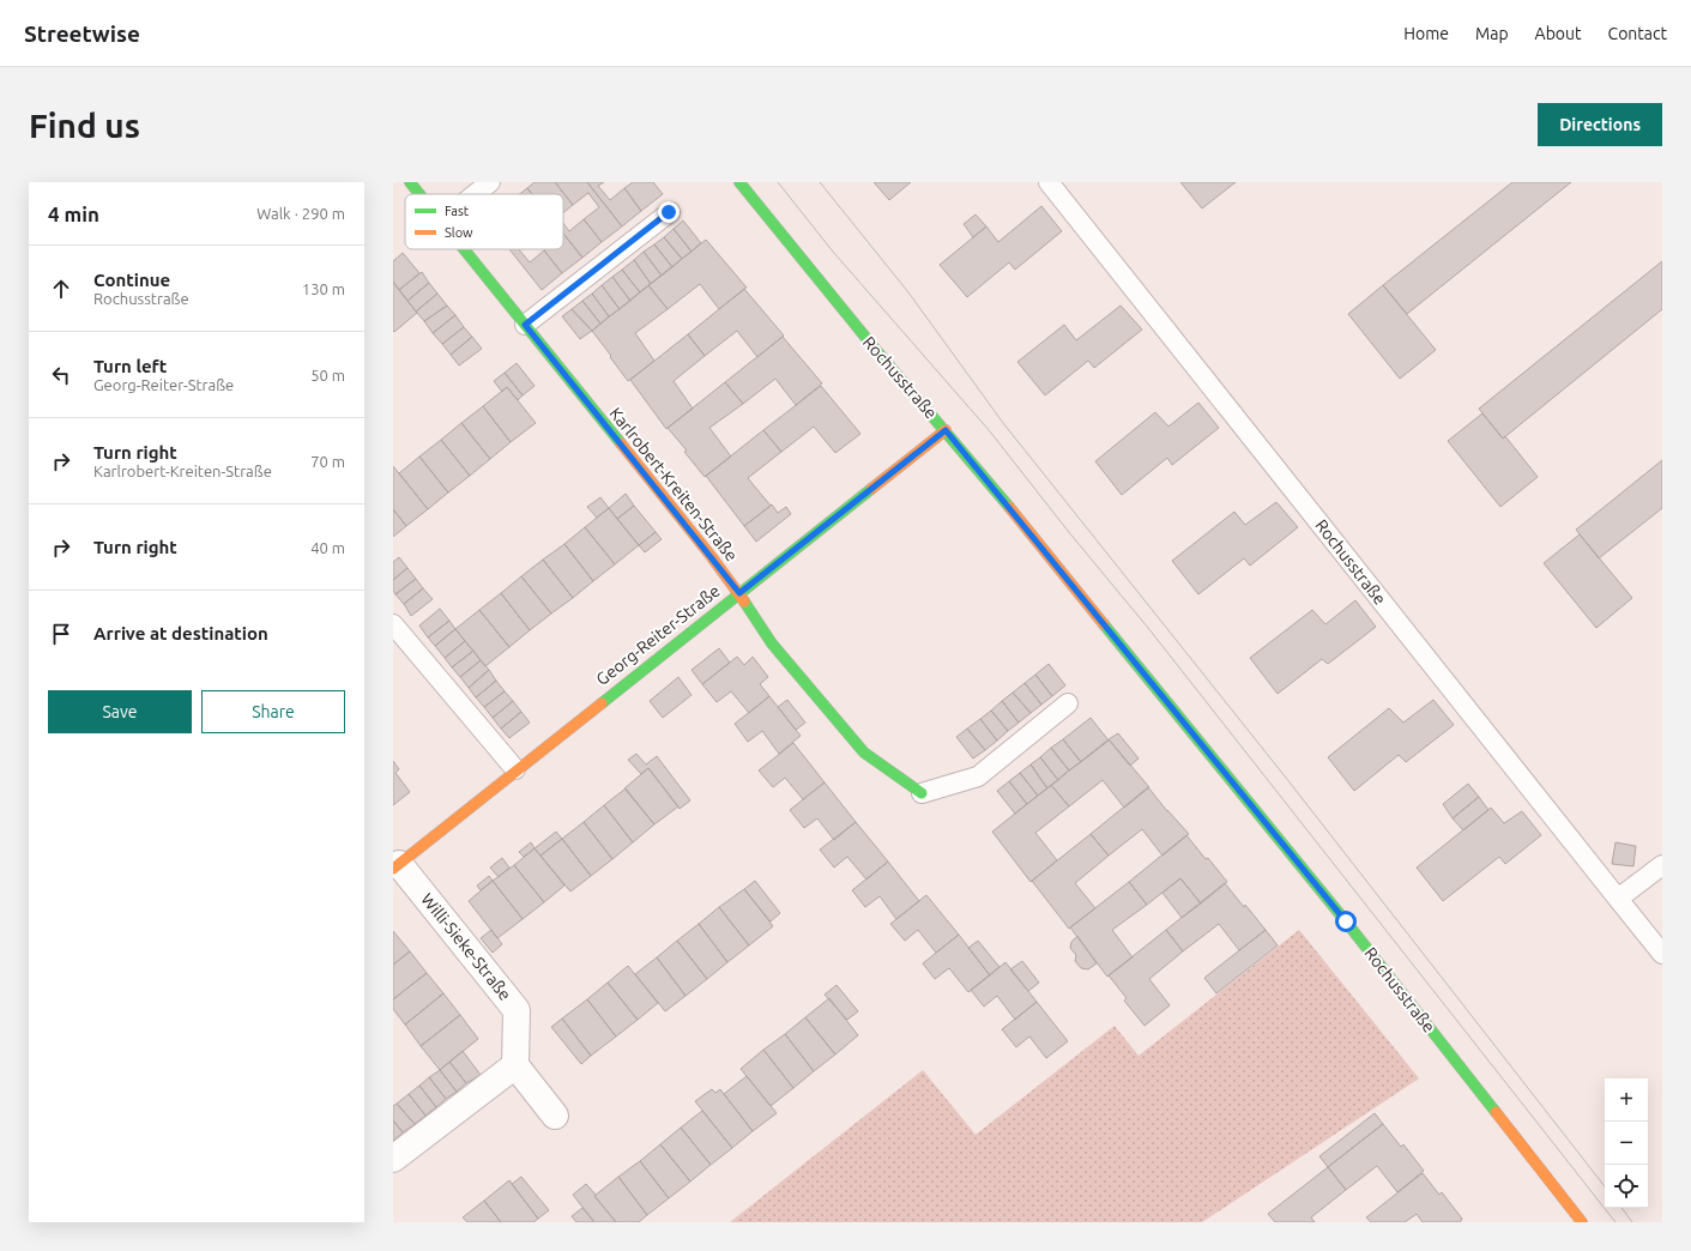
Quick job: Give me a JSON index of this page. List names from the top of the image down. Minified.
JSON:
{"streets":{"street":["Rochusstraße","Karlrobert-Kreiten-Straße","Georg-Reiter-Straße","Willi-Sieke-Straße"]},"crossings":[["Rochusstraße","Georg-Reiter-Straße"],["Karlrobert-Kreiten-Straße","Georg-Reiter-Straße"],["Georg-Reiter-Straße","Willi-Sieke-Straße"]],"legend":["Fast","Slow"],"page":{"header":"Streetwise","nav":["Home","Map","About","Contact"],"buttons":["Directions",["Save","Share"]],"title":"Find us","heading":["4 min","Walk · 290 m"],"list":[["Continue","Rochusstraße","130 m"],["Turn left","Georg-Reiter-Straße","50 m"],["Turn right","Karlrobert-Kreiten-Straße","70 m"],["Turn right","40 m"],"Arrive at destination"],"map_buttons":["+","−"]}}
